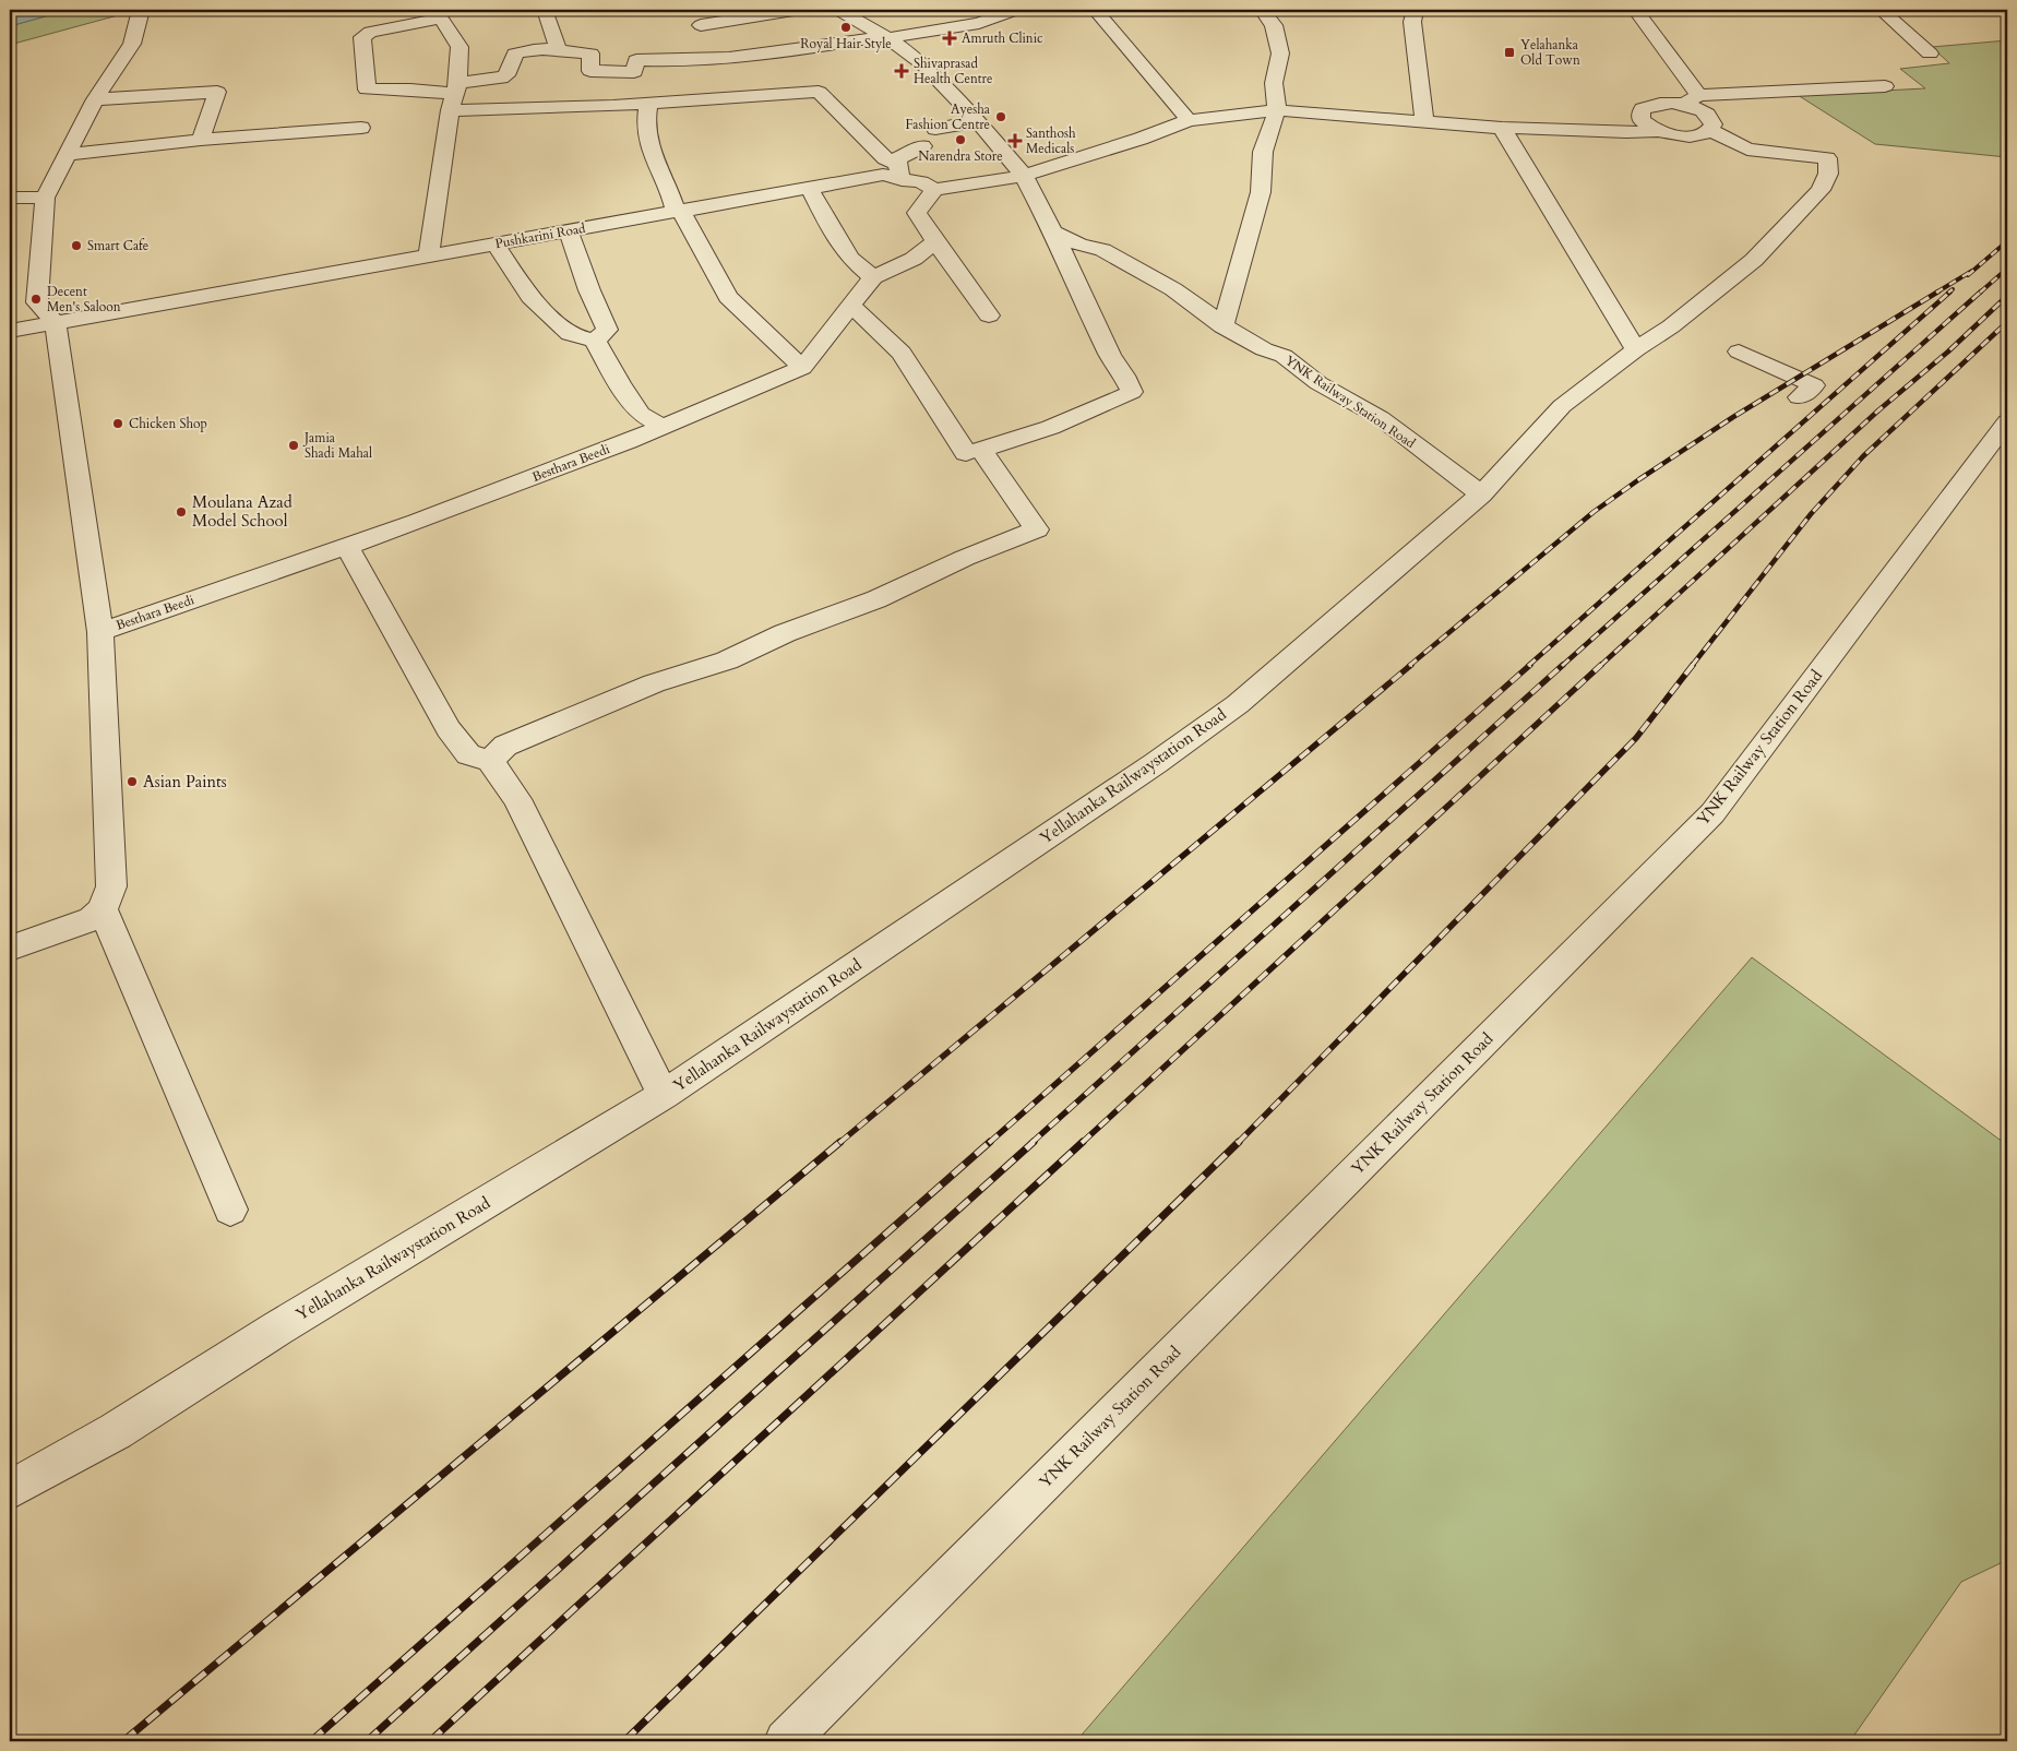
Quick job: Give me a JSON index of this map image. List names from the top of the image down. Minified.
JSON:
{"streets":{"street":["Pushkarini Road","YNK Railway Station Road","Besthara Beedi","Yellahanka Railwaystation Road"]},"crossings":[["YNK Railway Station Road","Yellahanka Railwaystation Road"]],"places":{"other":["Royal Hair Style","Ayesha Fashion Centre","Narendra Store","Smart Cafe","Decent Men's Saloon","Chicken Shop","Jamia Shadi Mahal","Moulana Azad Model School","Asian Paints"],"health":["Amruth Clinic","Shivaprasad Health Centre","Santhosh Medicals"],"transit":["Yelahanka Old Town"]}}
